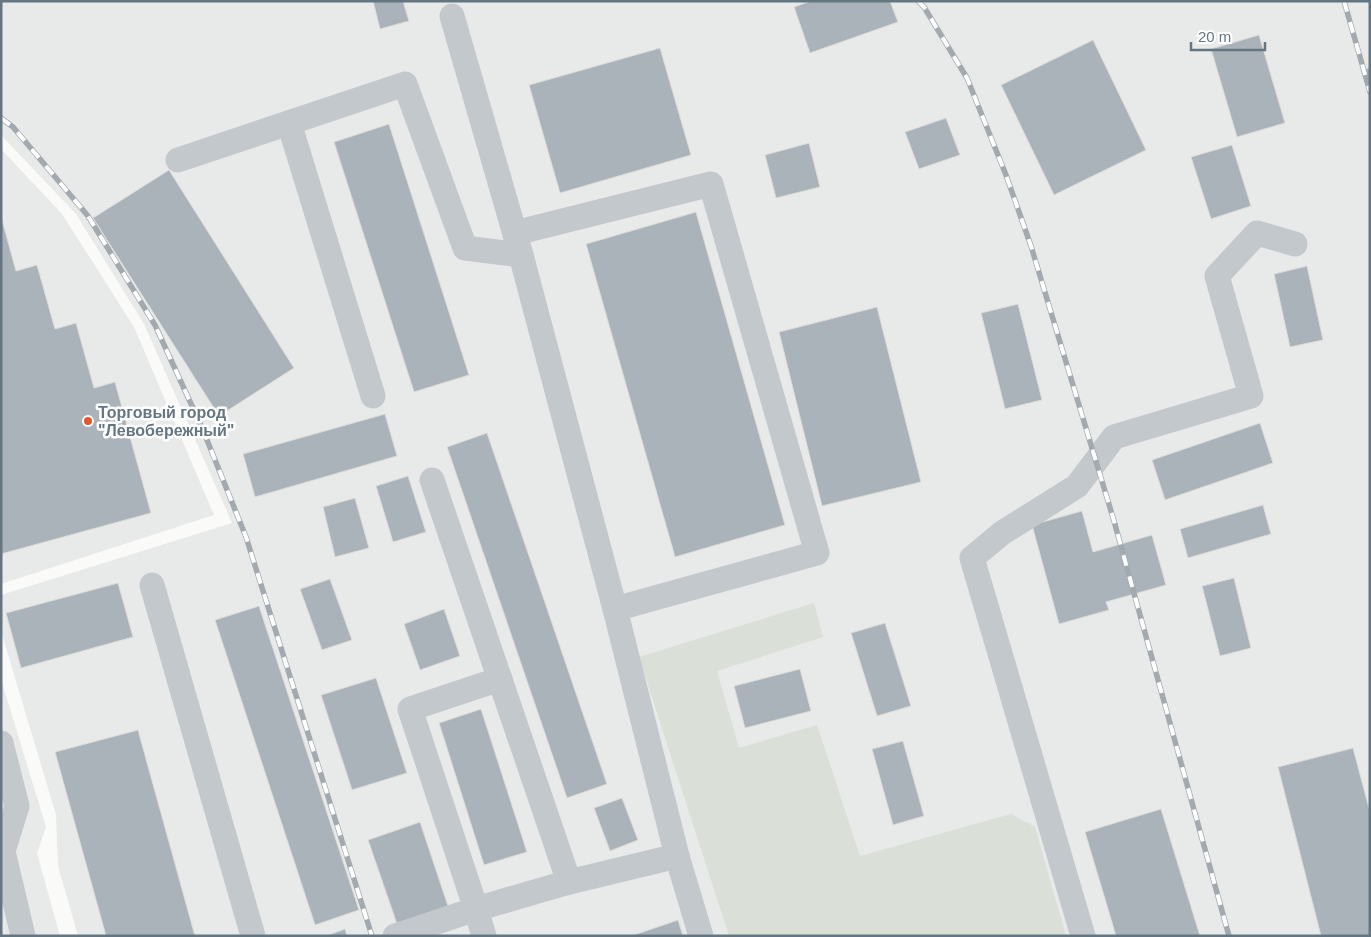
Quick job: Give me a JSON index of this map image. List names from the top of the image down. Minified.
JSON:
{"places":["Торговый город \"Левобережный\""],"scale_bar":"20 m"}
